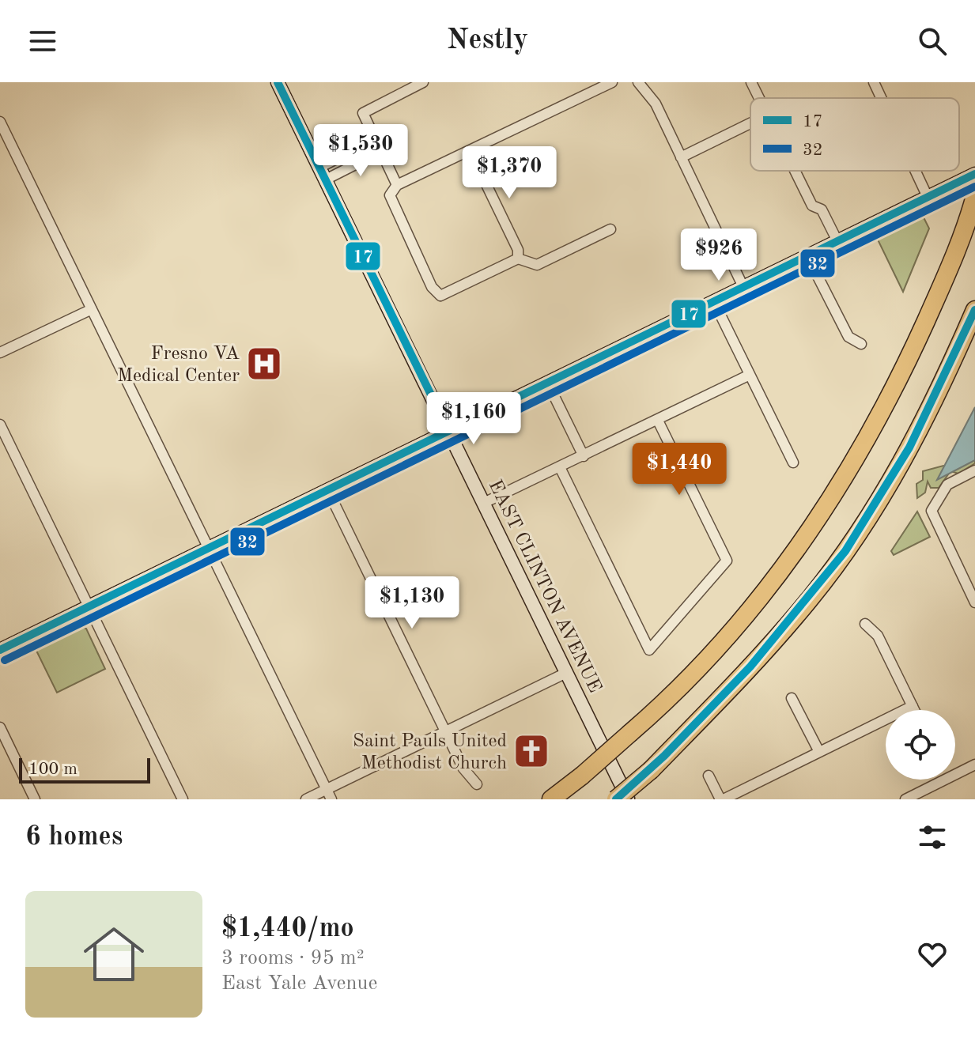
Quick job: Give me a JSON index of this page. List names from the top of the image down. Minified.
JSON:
{"streets":{"main road":["EAST CLINTON AVENUE"]},"places":{"hospital":["Fresno VA Medical Center"],"church":["Saint Pauls United Methodist Church"]},"lines":["transit line 17","transit line 32"],"legend":["17","32"],"scale_bar":"100 m","page":{"header":"Nestly","price":["$1,530","$1,370","$926","$1,160","$1,440","$1,130"],"scale":"100 m","heading":"6 homes","list":[{"name":"$1,440/mo","note":"3 rooms · 95 m² · East Yale Avenue"}]}}
